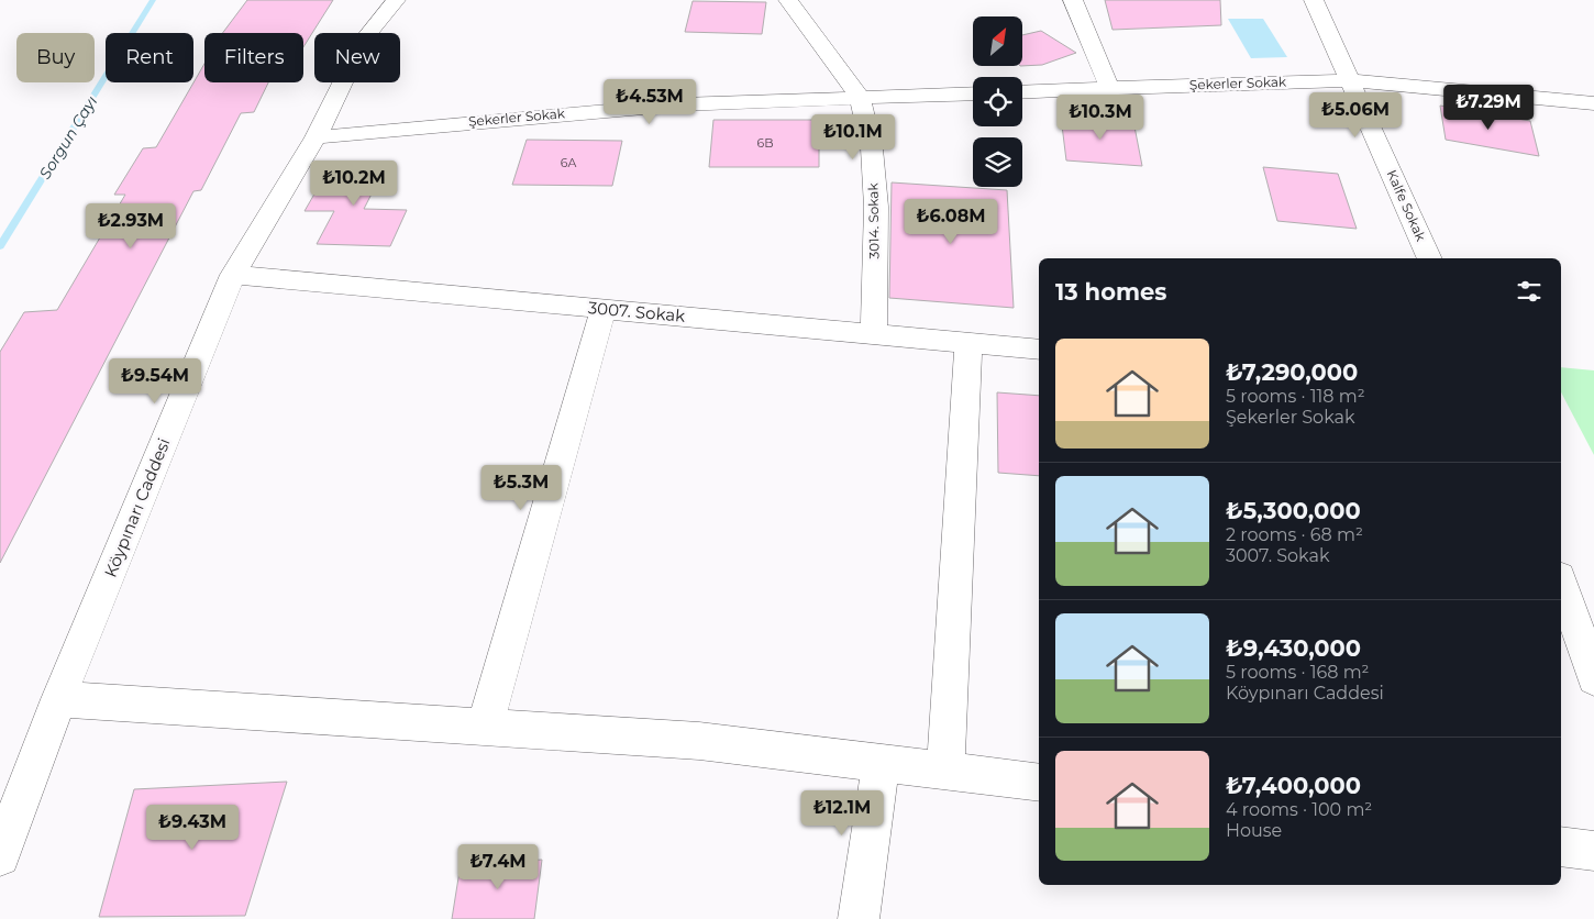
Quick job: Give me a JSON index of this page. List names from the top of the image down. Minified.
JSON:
{"streets":{"street":["Şekerler Sokak","Kalfe Sokak","3014. Sokak","3007. Sokak","Köypınarı Caddesi"]},"crossings":[["Şekerler Sokak","Kalfe Sokak"],["Şekerler Sokak","3014. Sokak"],["Şekerler Sokak","Köypınarı Caddesi"],["3014. Sokak","3007. Sokak"],["3007. Sokak","Köypınarı Caddesi"]],"water":["Sorgun Çayı"],"house_numbers":["6B","6A"],"north":"top right","page":{"chip":["Buy","Rent","Filters","New"],"price":["₺4.53M","₺7.29M","₺5.06M","₺10.3M","₺10.1M","₺10.2M","₺6.08M","₺2.93M","₺9.54M","₺5.3M","₺12.1M","₺9.43M","₺7.4M"],"heading":"13 homes","list":[{"name":"₺7,290,000","note":"5 rooms · 118 m² · Şekerler Sokak"},{"name":"₺5,300,000","note":"2 rooms · 68 m² · 3007. Sokak"},{"name":"₺9,430,000","note":"5 rooms · 168 m² · Köypınarı Caddesi"},{"name":"₺7,400,000","note":"4 rooms · 100 m² · House"}]}}
